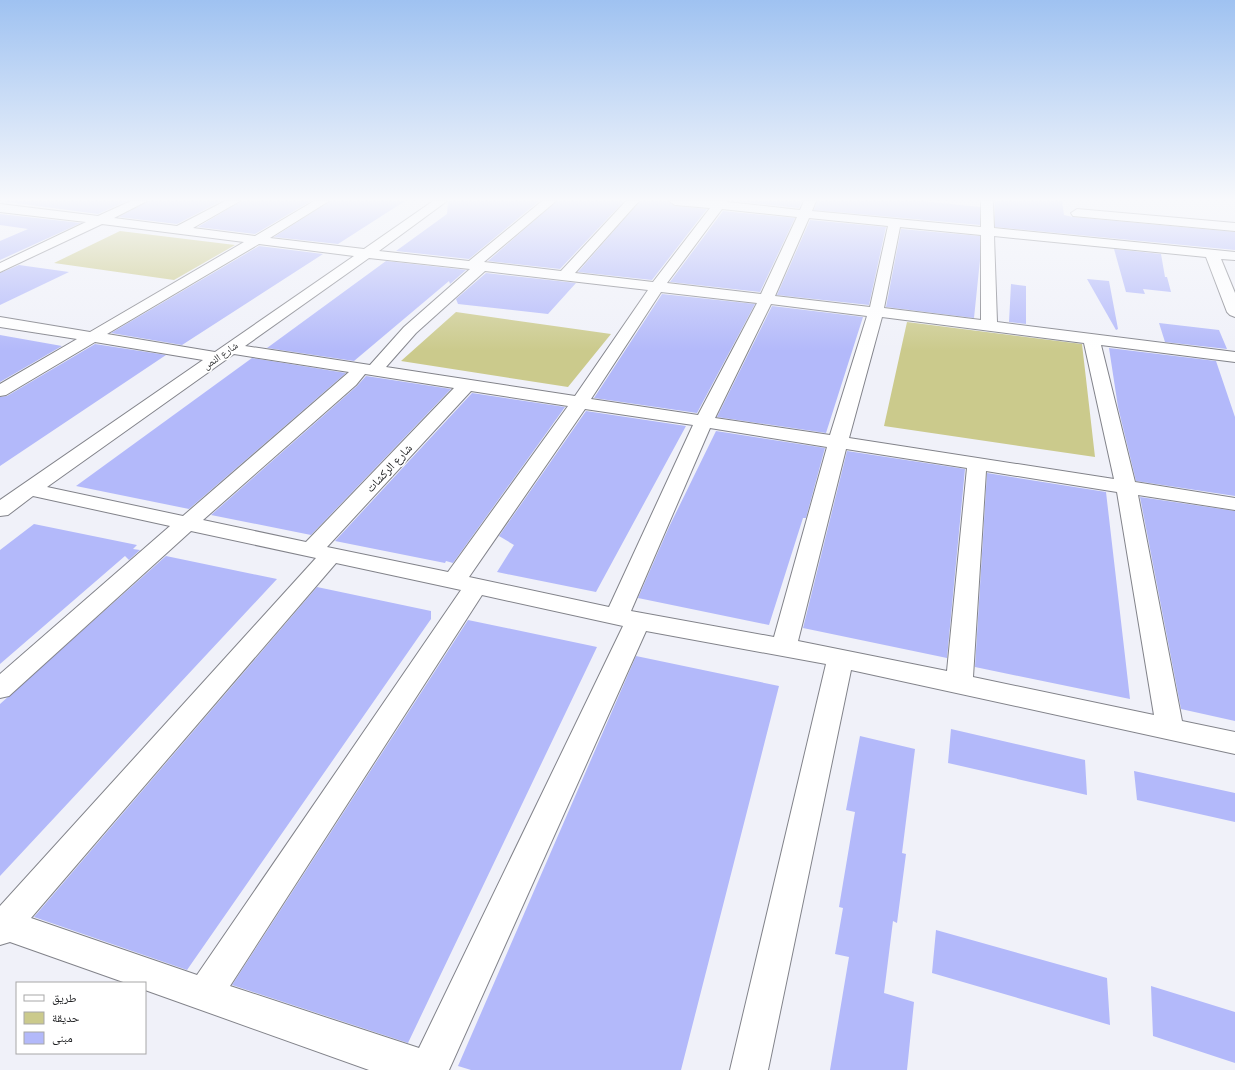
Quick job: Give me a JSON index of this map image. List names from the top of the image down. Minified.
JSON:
{"streets":{"street":["شارع النص","شارع الركشات"]},"legend":["طريق","حديقة","مبنى"]}
